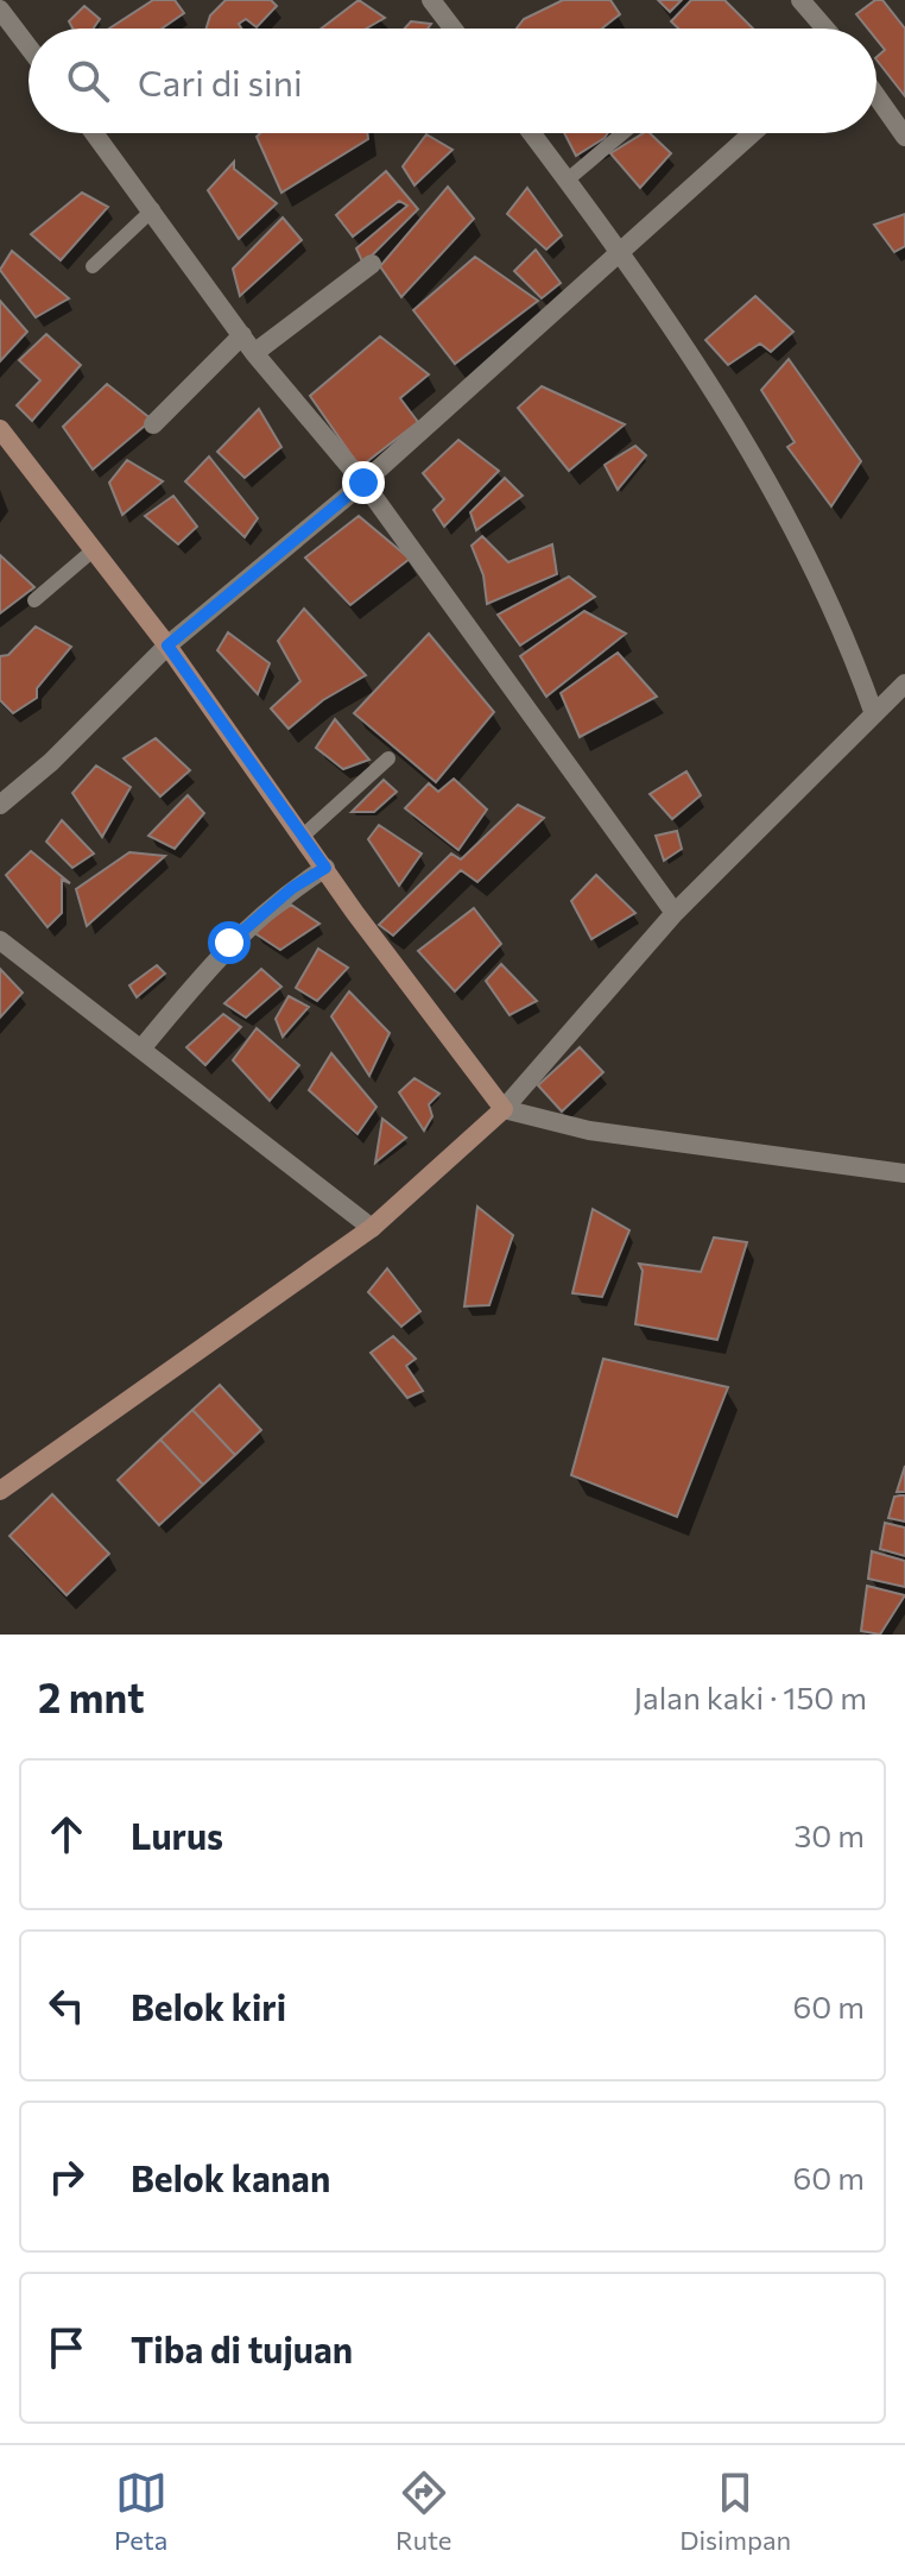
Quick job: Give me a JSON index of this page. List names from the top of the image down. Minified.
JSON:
{"page":{"search":"Cari di sini","heading":["2 mnt","Jalan kaki · 150 m"],"list":[["Lurus","30 m"],["Belok kiri","60 m"],["Belok kanan","60 m"],"Tiba di tujuan"],"nav":["Peta","Rute","Disimpan"]}}
